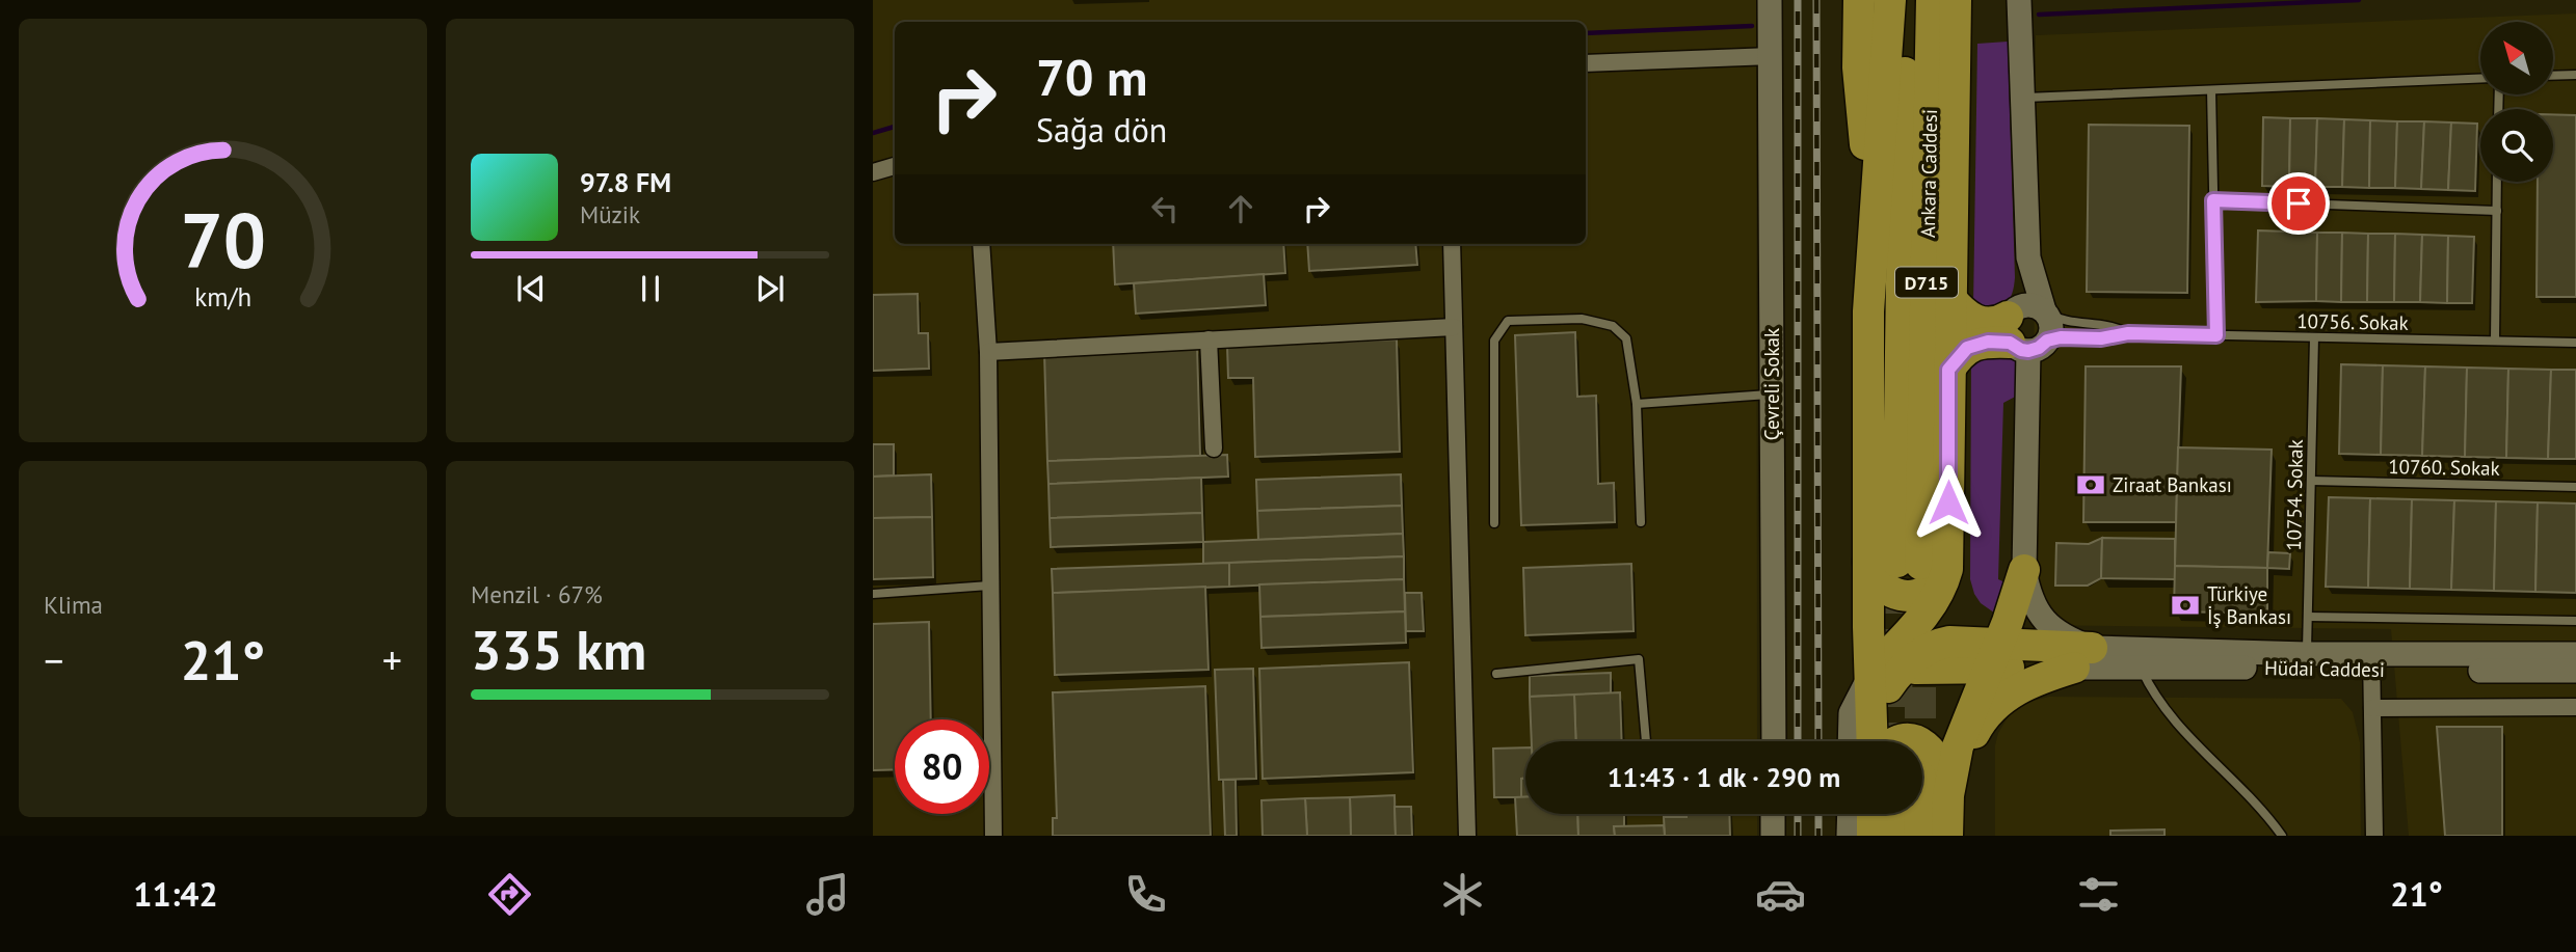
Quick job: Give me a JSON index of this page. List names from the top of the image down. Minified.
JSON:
{"streets":{"highway":["Ankara Caddesi","D715"],"street":["Çevreli Sokak","Hüdai Caddesi"],"lane":["10756. Sokak","10760. Sokak","10754. Sokak"]},"crossings":[["10756. Sokak","10754. Sokak"],["10760. Sokak","10754. Sokak"],["10754. Sokak","Hüdai Caddesi"]],"places":{"bank":["Ziraat Bankası","Türkiye İş Bankası"]},"north":"top left","page":{"turn":["70 m","Sağa dön"],"song":["97.8 FM","Müzik"],"tile":["Klima",["Menzil · 67%","335 km"]],"heat":["−","21°","+"],"limit":"80","trip":"11:43 · 1 dk · 290 m","tabs":["11:42","21°"],"gauge":["70","km/h"]}}
